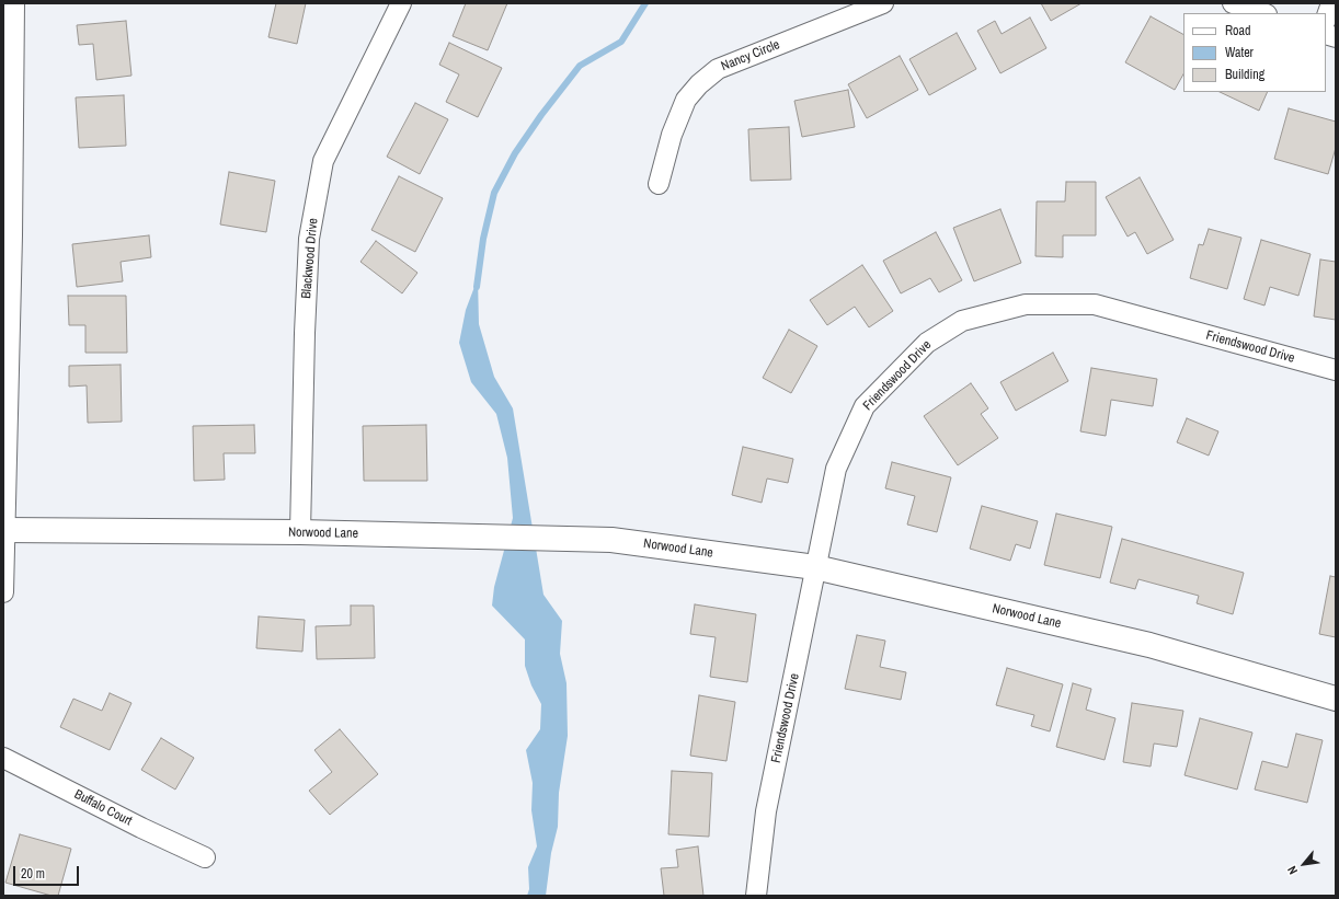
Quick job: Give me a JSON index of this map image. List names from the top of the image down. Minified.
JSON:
{"streets":{"street":["Nancy Circle","Blackwood Drive","Friendswood Drive","Norwood Lane","Buffalo Court"]},"crossings":[["Blackwood Drive","Norwood Lane"],["Friendswood Drive","Norwood Lane"]],"legend":["Road","Water","Building"],"scale_bar":"20 m","north":"bottom left"}
